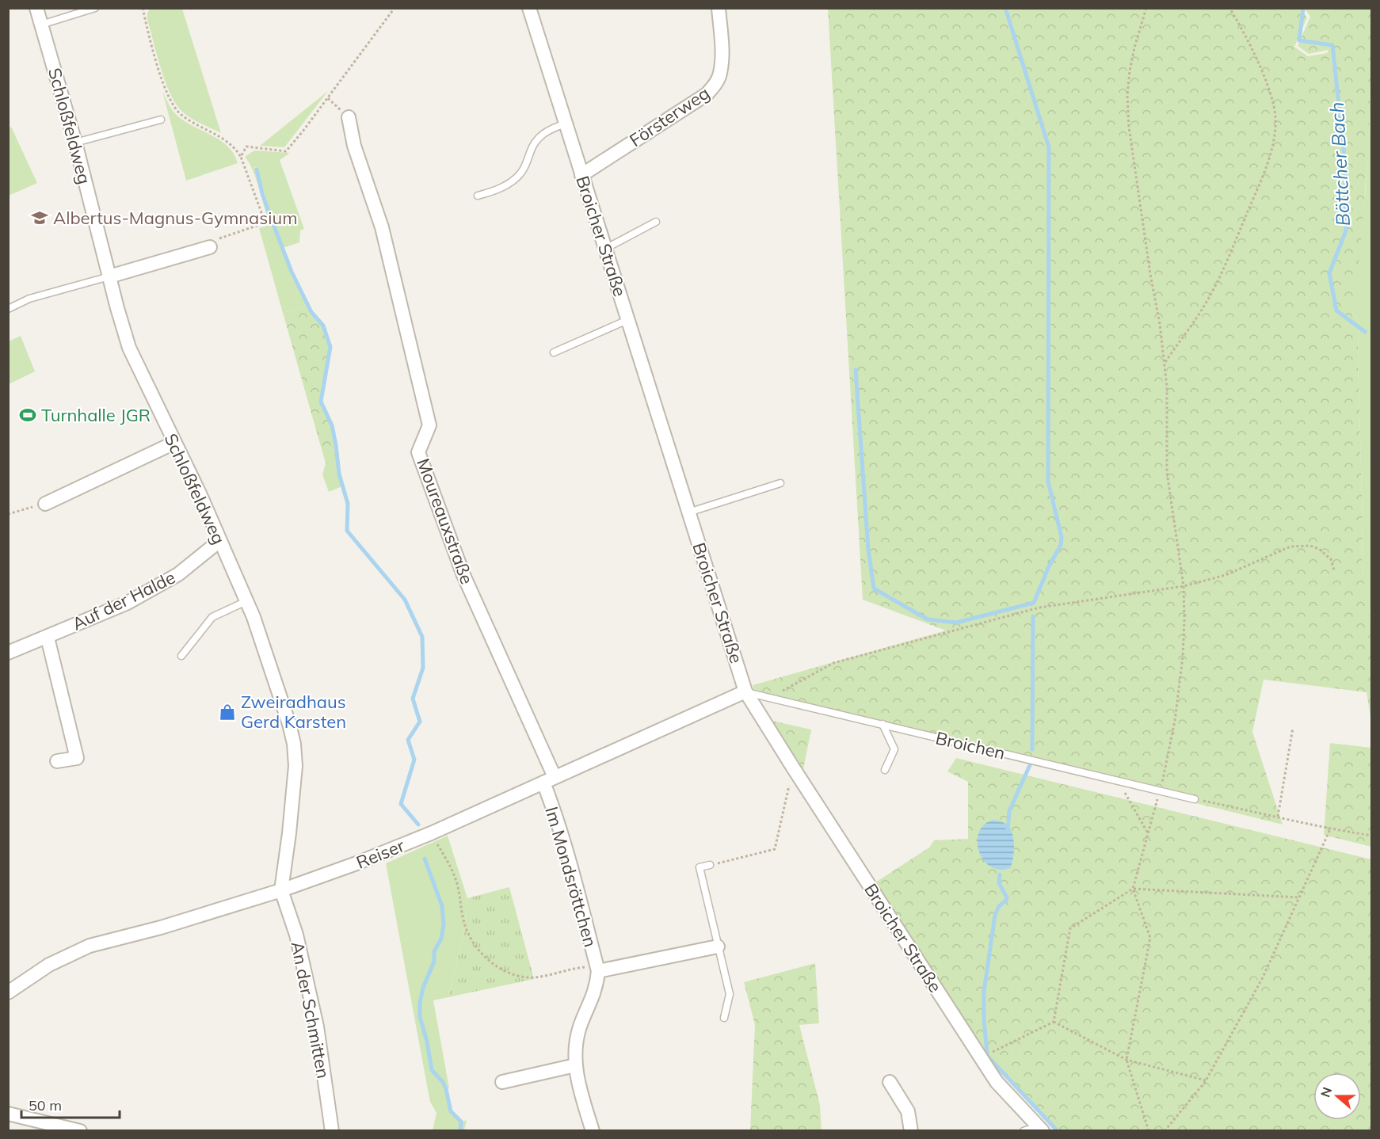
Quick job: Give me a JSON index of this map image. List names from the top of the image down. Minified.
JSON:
{"streets":{"street":["Försterweg","Schloßfeldweg","Broicher Straße","Moureauxstraße","Auf der Halde","Reiser","Im Mondsröttchen","An der Schmitten"],"lane":["Broichen"]},"crossings":[["Försterweg","Broicher Straße"],["Schloßfeldweg","Auf der Halde"],["Schloßfeldweg","Reiser"],["Schloßfeldweg","An der Schmitten"],["Broicher Straße","Broichen"],["Broicher Straße","Reiser"],["Moureauxstraße","Reiser"],["Moureauxstraße","Im Mondsröttchen"],["Broichen","Reiser"],["Reiser","Im Mondsröttchen"],["Reiser","An der Schmitten"]],"water":["Böttcher Bach"],"places":{"school or university":["Albertus-Magnus-Gymnasium"],"sports":["Turnhalle JGR"],"shop":["Zweiradhaus Gerd Karsten"]},"scale_bar":"50 m","north":"left"}
